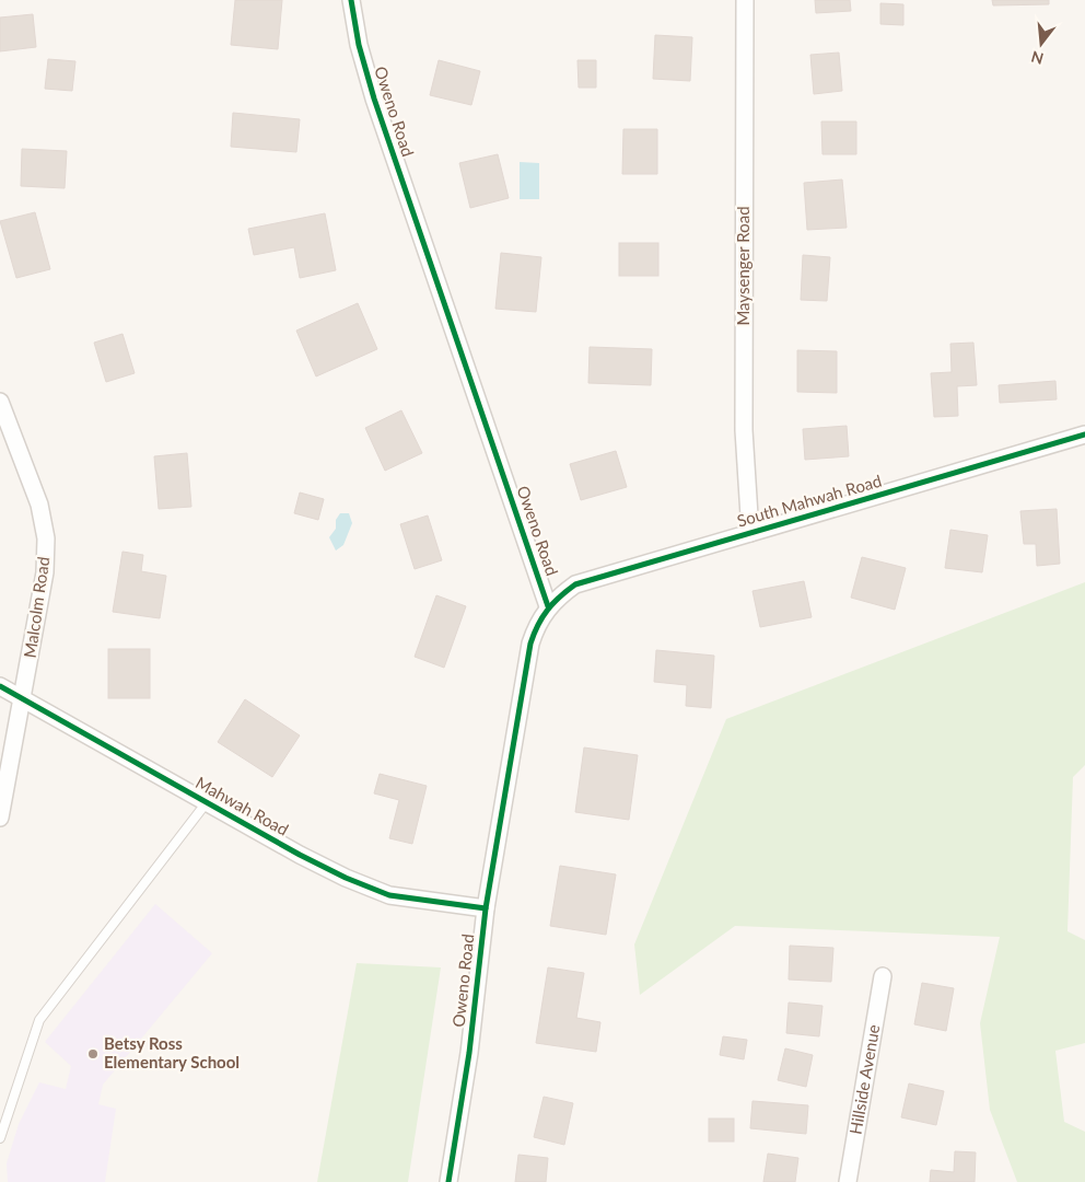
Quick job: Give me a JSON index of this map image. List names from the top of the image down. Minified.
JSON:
{"streets":{"street":["Oweno Road","Maysenger Road","South Mahwah Road","Malcolm Road","Mahwah Road","Hillside Avenue"]},"crossings":[["Oweno Road","South Mahwah Road"],["Oweno Road","Mahwah Road"],["Maysenger Road","South Mahwah Road"],["Malcolm Road","Mahwah Road"]],"places":["Betsy Ross Elementary School"],"north":"bottom"}
